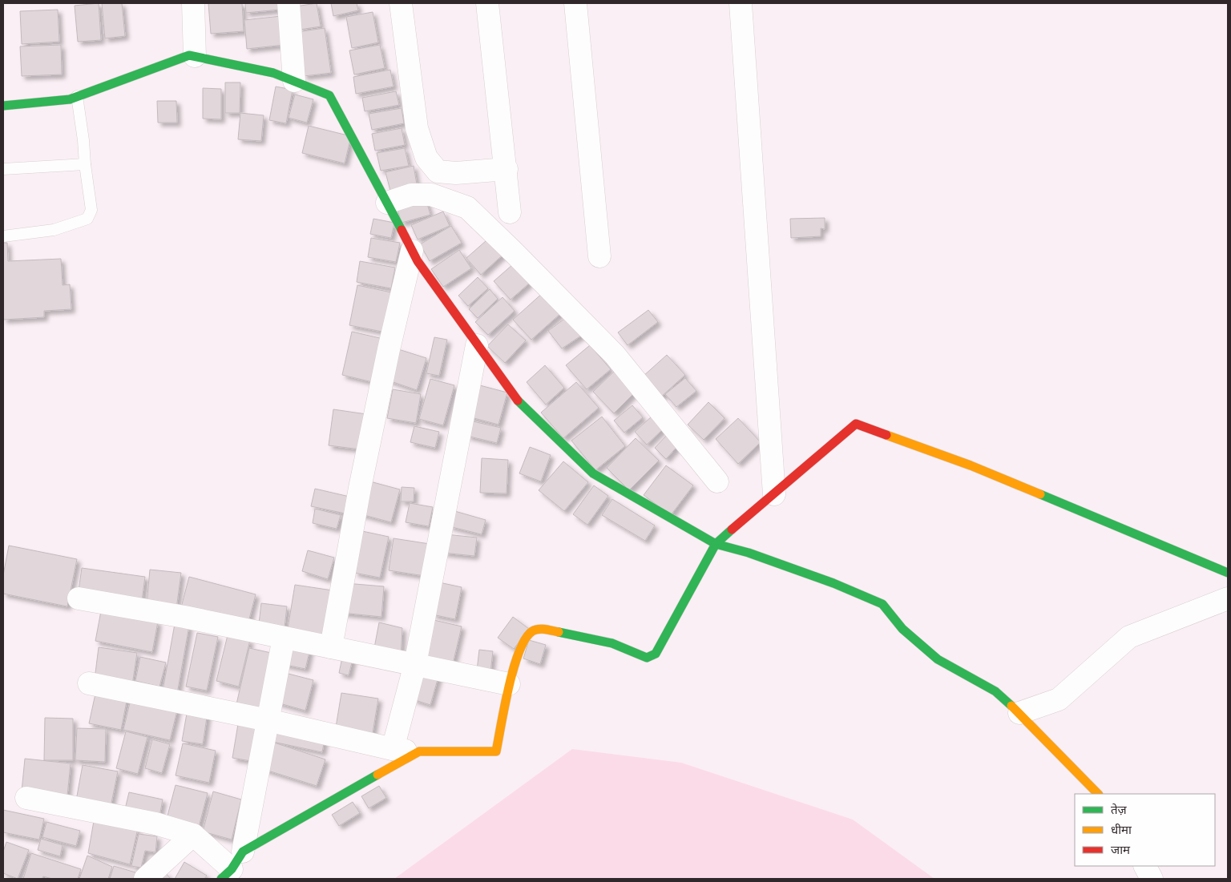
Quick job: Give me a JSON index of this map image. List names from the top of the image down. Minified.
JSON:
{"legend":["तेज़","धीमा","जाम"]}
